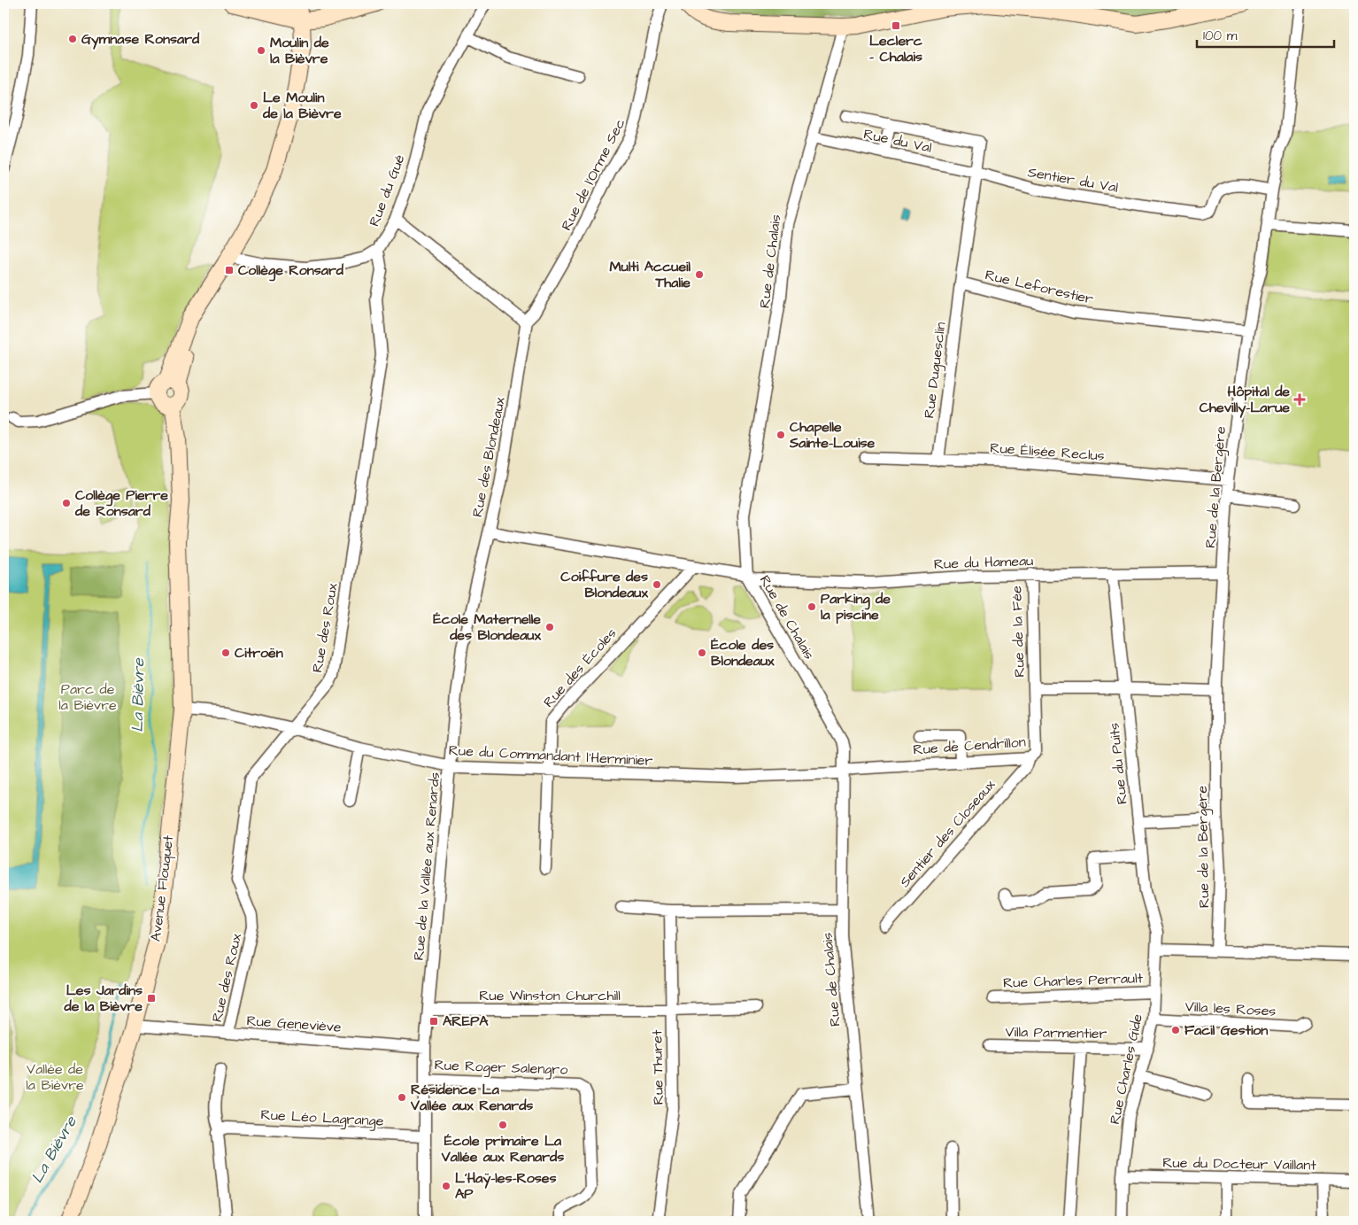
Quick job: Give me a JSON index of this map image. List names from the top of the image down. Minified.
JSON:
{"streets":{"main road":["Avenue Flouquet"],"street":["Rue du Val","Rue de l'Orme Sec","Sentier du Val","Rue du Gué","Rue de Chalais","Rue Leforestier","Rue Duguesclin","Rue Élisée Reclus","Rue des Blondeaux","Rue de la Bergère","Rue du Hameau","Rue des Roux","Rue de la Fée","Rue des Écoles","Rue de Cendrillon","Rue du Commandant l'Herminier","Rue du Puits","Sentier des Closeaux","Rue de la Vallée aux Renards","Rue Charles Perrault","Rue Winston Churchill","Villa les Roses","Rue Geneviève","Villa Parmentier","Rue Roger Salengro","Rue Thuret","Rue Charles Gide","Rue Léo Lagrange","Rue du Docteur Vaillant"]},"crossings":[["Rue du Val","Sentier du Val"],["Rue du Val","Rue de Chalais"],["Rue de l'Orme Sec","Rue des Blondeaux"],["Sentier du Val","Rue de la Bergère"],["Rue du Gué","Rue des Roux"],["Rue du Gué","Avenue Flouquet"],["Rue de Chalais","Rue des Blondeaux"],["Rue de Chalais","Rue du Hameau"],["Rue de Chalais","Rue de Cendrillon"],["Rue de Chalais","Rue du Commandant l'Herminier"],["Rue Leforestier","Rue Duguesclin"],["Rue Leforestier","Rue de la Bergère"],["Rue Duguesclin","Rue Élisée Reclus"],["Rue Élisée Reclus","Rue de la Bergère"],["Rue des Blondeaux","Rue du Hameau"],["Rue des Blondeaux","Rue des Écoles"],["Rue des Blondeaux","Rue de la Vallée aux Renards"],["Rue de la Bergère","Rue du Hameau"],["Rue du Hameau","Rue de la Fée"],["Rue du Hameau","Rue du Puits"],["Rue des Roux","Rue du Commandant l'Herminier"],["Rue des Roux","Rue Geneviève"],["Rue de la Fée","Rue de Cendrillon"],["Rue des Écoles","Rue du Commandant l'Herminier"],["Rue de Cendrillon","Rue du Commandant l'Herminier"],["Rue de Cendrillon","Sentier des Closeaux"],["Rue du Commandant l'Herminier","Rue de la Vallée aux Renards"],["Rue du Commandant l'Herminier","Avenue Flouquet"],["Rue du Puits","Rue Charles Gide"],["Rue de la Vallée aux Renards","Rue Winston Churchill"],["Rue de la Vallée aux Renards","Rue Geneviève"],["Rue de la Vallée aux Renards","Rue Roger Salengro"],["Rue de la Vallée aux Renards","Rue Léo Lagrange"],["Avenue Flouquet","Rue Geneviève"],["Rue Charles Perrault","Rue Charles Gide"],["Rue Winston Churchill","Rue Thuret"],["Villa les Roses","Rue Charles Gide"],["Villa Parmentier","Rue Charles Gide"],["Rue Charles Gide","Rue du Docteur Vaillant"]],"water":["La Bièvre"],"parks":["Parc de la Bièvre","Vallée de la Bièvre"],"places":{"transit":["Leclerc - Chalais","Collège Ronsard","Les Jardins de la Bièvre","AREPA"],"other":["Gymnase Ronsard","Moulin de la Bièvre","Le Moulin de la Bièvre","Multi Accueil Thalie","Chapelle Sainte-Louise","Collège Pierre de Ronsard","Coiffure des Blondeaux","Parking de la piscine","École Maternelle des Blondeaux","Citroën","École des Blondeaux","Facil Gestion","Résidence La Vallée aux Renards","École primaire La Vallée aux Renards","L'Haÿ-les-Roses AP"],"health":["Hôpital de Chevilly-Larue"]},"scale_bar":"100 m"}
